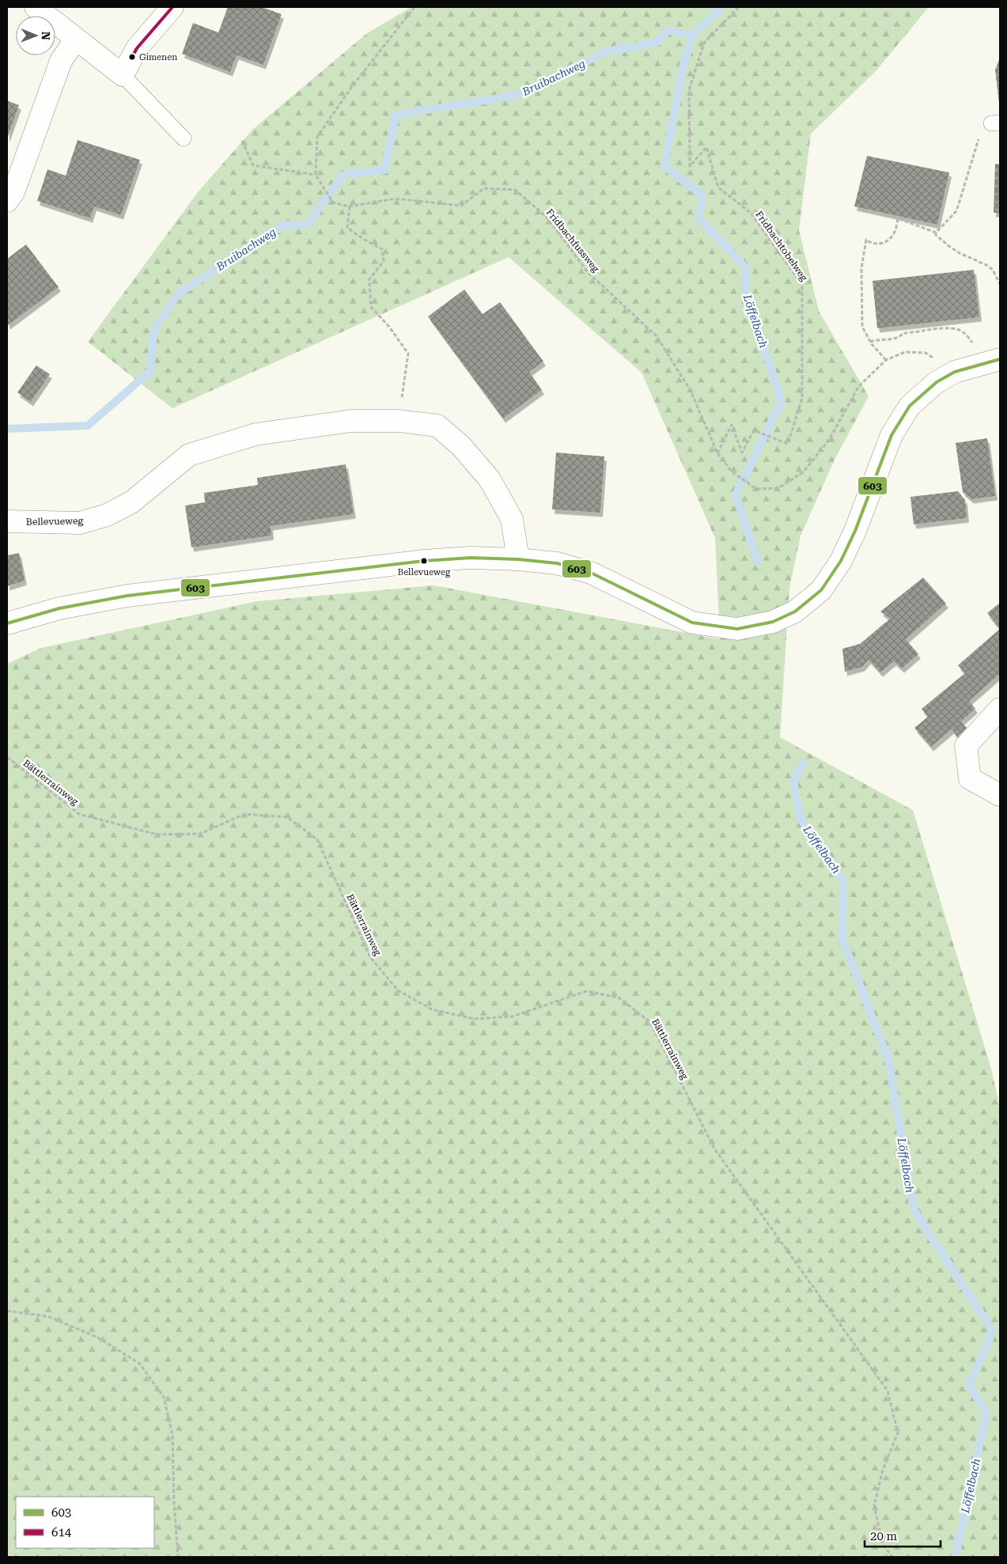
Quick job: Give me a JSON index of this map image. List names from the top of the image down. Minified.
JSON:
{"streets":{"street":["Bellevueweg"],"path":["Fridbachfussweg","Fridbachtobelweg","Bättlerrainweg"]},"crossings":[["Fridbachfussweg","Fridbachtobelweg"]],"water":["Bruibachweg","Löffelbach"],"places":["Gimenen","Bellevueweg"],"lines":["transit line 614","transit line 603"],"legend":["603","614"],"scale_bar":"20 m","north":"right"}
